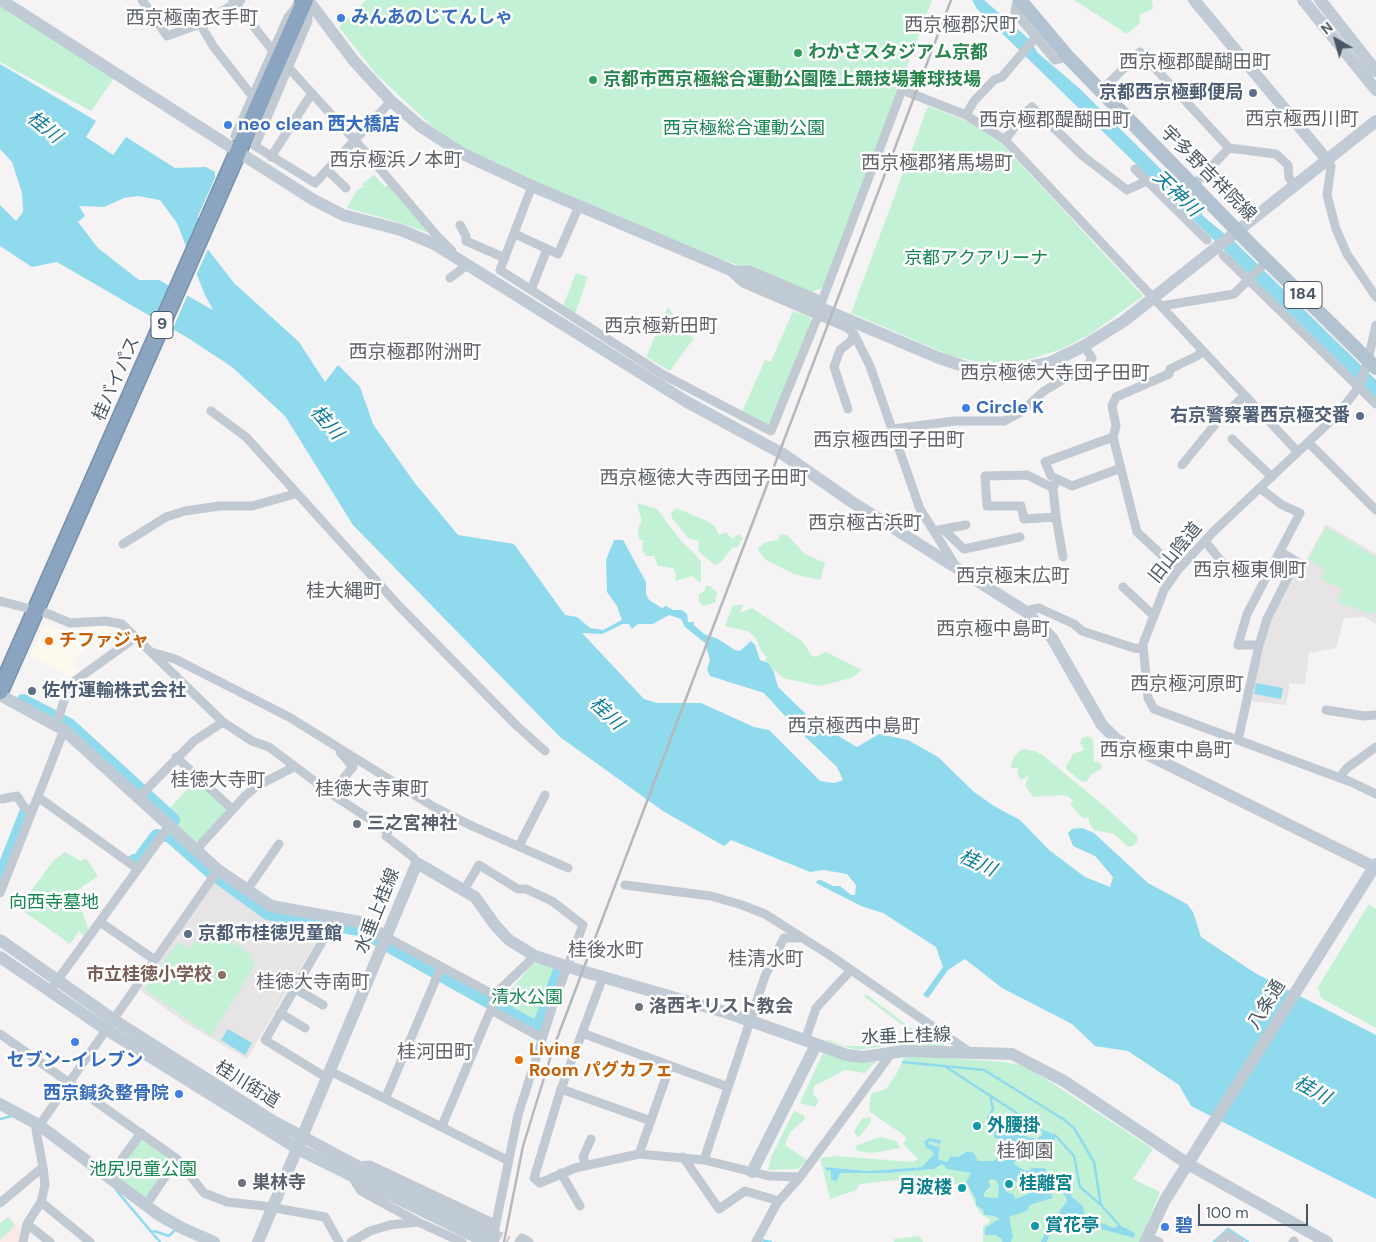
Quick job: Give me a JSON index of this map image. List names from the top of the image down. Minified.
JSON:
{"streets":{"highway":["9","桂バイパス"],"main road":["宇多野吉祥院線","184"],"street":["旧山陰道","水垂上桂線","八条通","桂川街道"]},"crossings":[["宇多野吉祥院線","旧山陰道"],["水垂上桂線","八条通"],["水垂上桂線","桂川街道"]],"districts":["西京極南衣手町","西京極郡沢町","西京極郡醍醐田町","西京極西川町","西京極郡醍醐田町","西京極浜ノ本町","西京極郡猪馬場町","西京極新田町","西京極郡附洲町","西京極徳大寺団子田町","西京極西団子田町","西京極徳大寺西団子田町","西京極古浜町","西京極東側町","西京極末広町","桂大縄町","西京極中島町","西京極河原町","西京極西中島町","西京極東中島町","桂徳大寺町","桂徳大寺東町","桂後水町","桂清水町","桂徳大寺南町","桂河田町","桂御園"],"water":["桂川","天神川"],"parks":["西京極総合運動公園","京都アクアリーナ","向西寺墓地","清水公園","池尻児童公園"],"places":["みんあのじてんしゃ","わかさスタジアム京都","京都市西京極総合運動公園陸上競技場兼球技場","京都西京極郵便局","neo clean 西大橋店","Circle K","右京警察署西京極交番","チファジャ","佐竹運輸株式会社","三之宮神社","京都市桂徳児童館","市立桂徳小学校","洛西キリスト教会","セブン-イレブン","Living Room パグカフェ","西京鍼灸整骨院","外腰掛","巣林寺","桂離宮","月波楼","賞花亭","碧"],"scale_bar":"100 m","north":"top left"}
